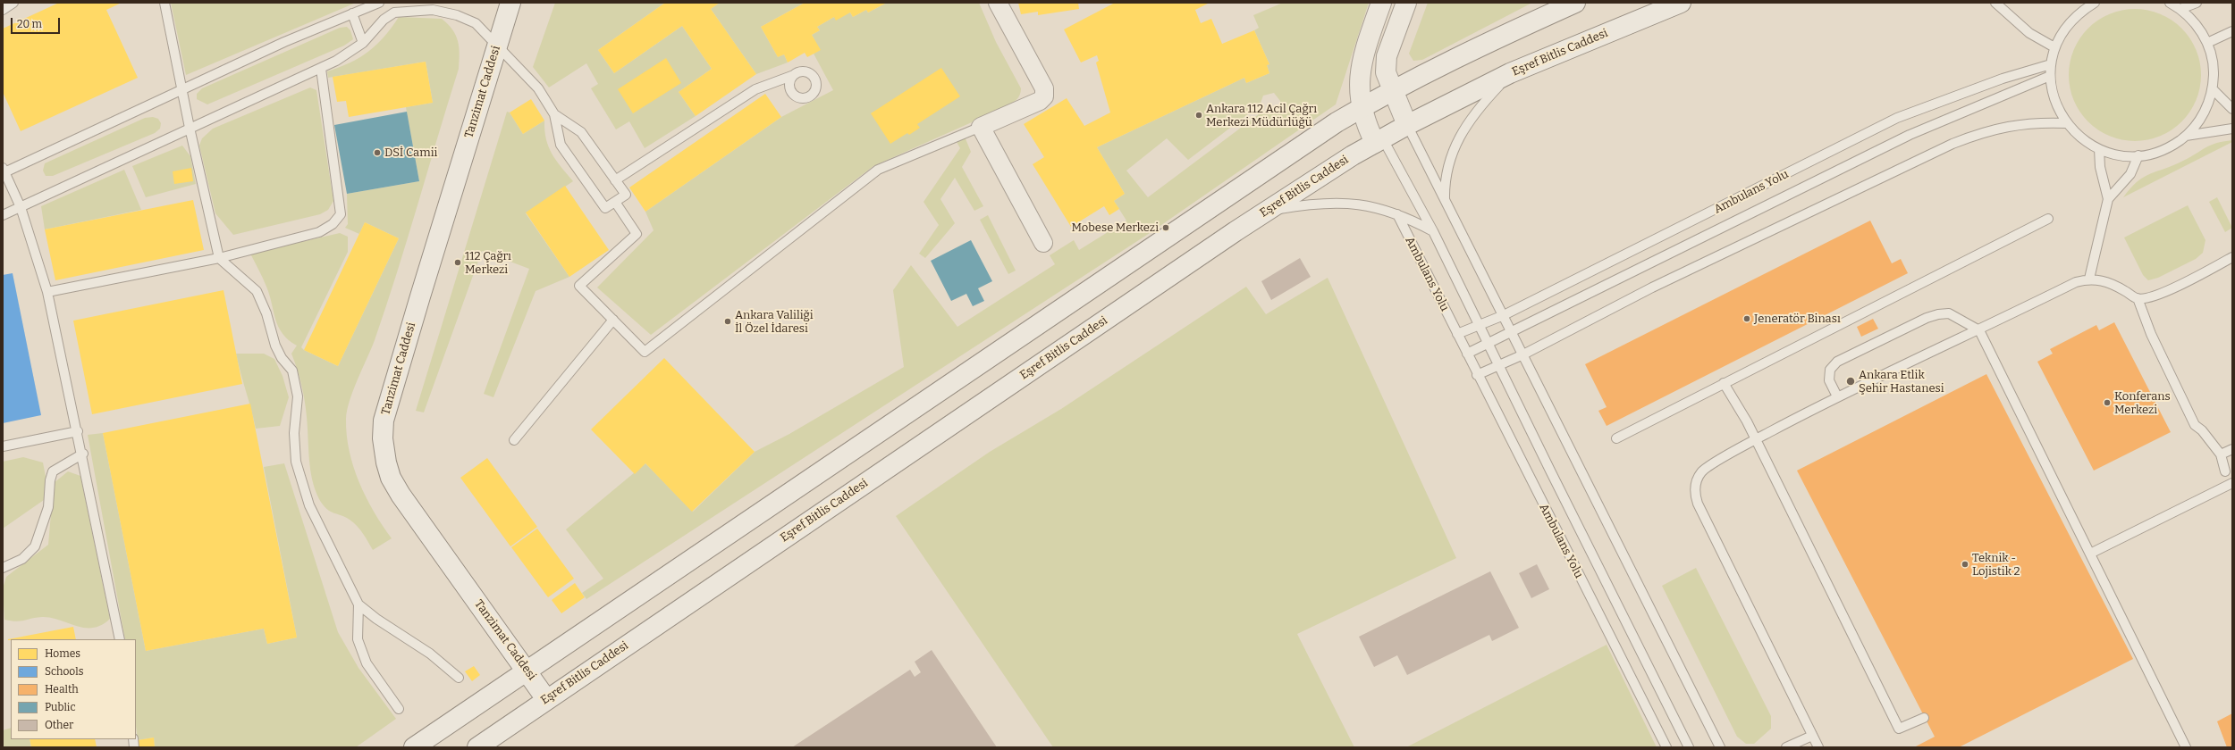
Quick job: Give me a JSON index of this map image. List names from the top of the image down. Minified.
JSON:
{"streets":{"main road":["Eşref Bitlis Caddesi","Tanzimat Caddesi"],"lane":["Ambulans Yolu"]},"crossings":[["Eşref Bitlis Caddesi","Tanzimat Caddesi"]],"places":["Ankara 112 Acil Çağrı Merkezi Müdürlüğü","DSİ Camii","Mobese Merkezi","112 Çağrı Merkezi","Jeneratör Binası","Ankara Valiliği İl Özel İdaresi","Ankara Etlik Şehir Hastanesi","Konferans Merkezi","Teknik - Lojistik 2"],"legend":["Homes","Schools","Health","Public","Other"],"scale_bar":"20 m"}
